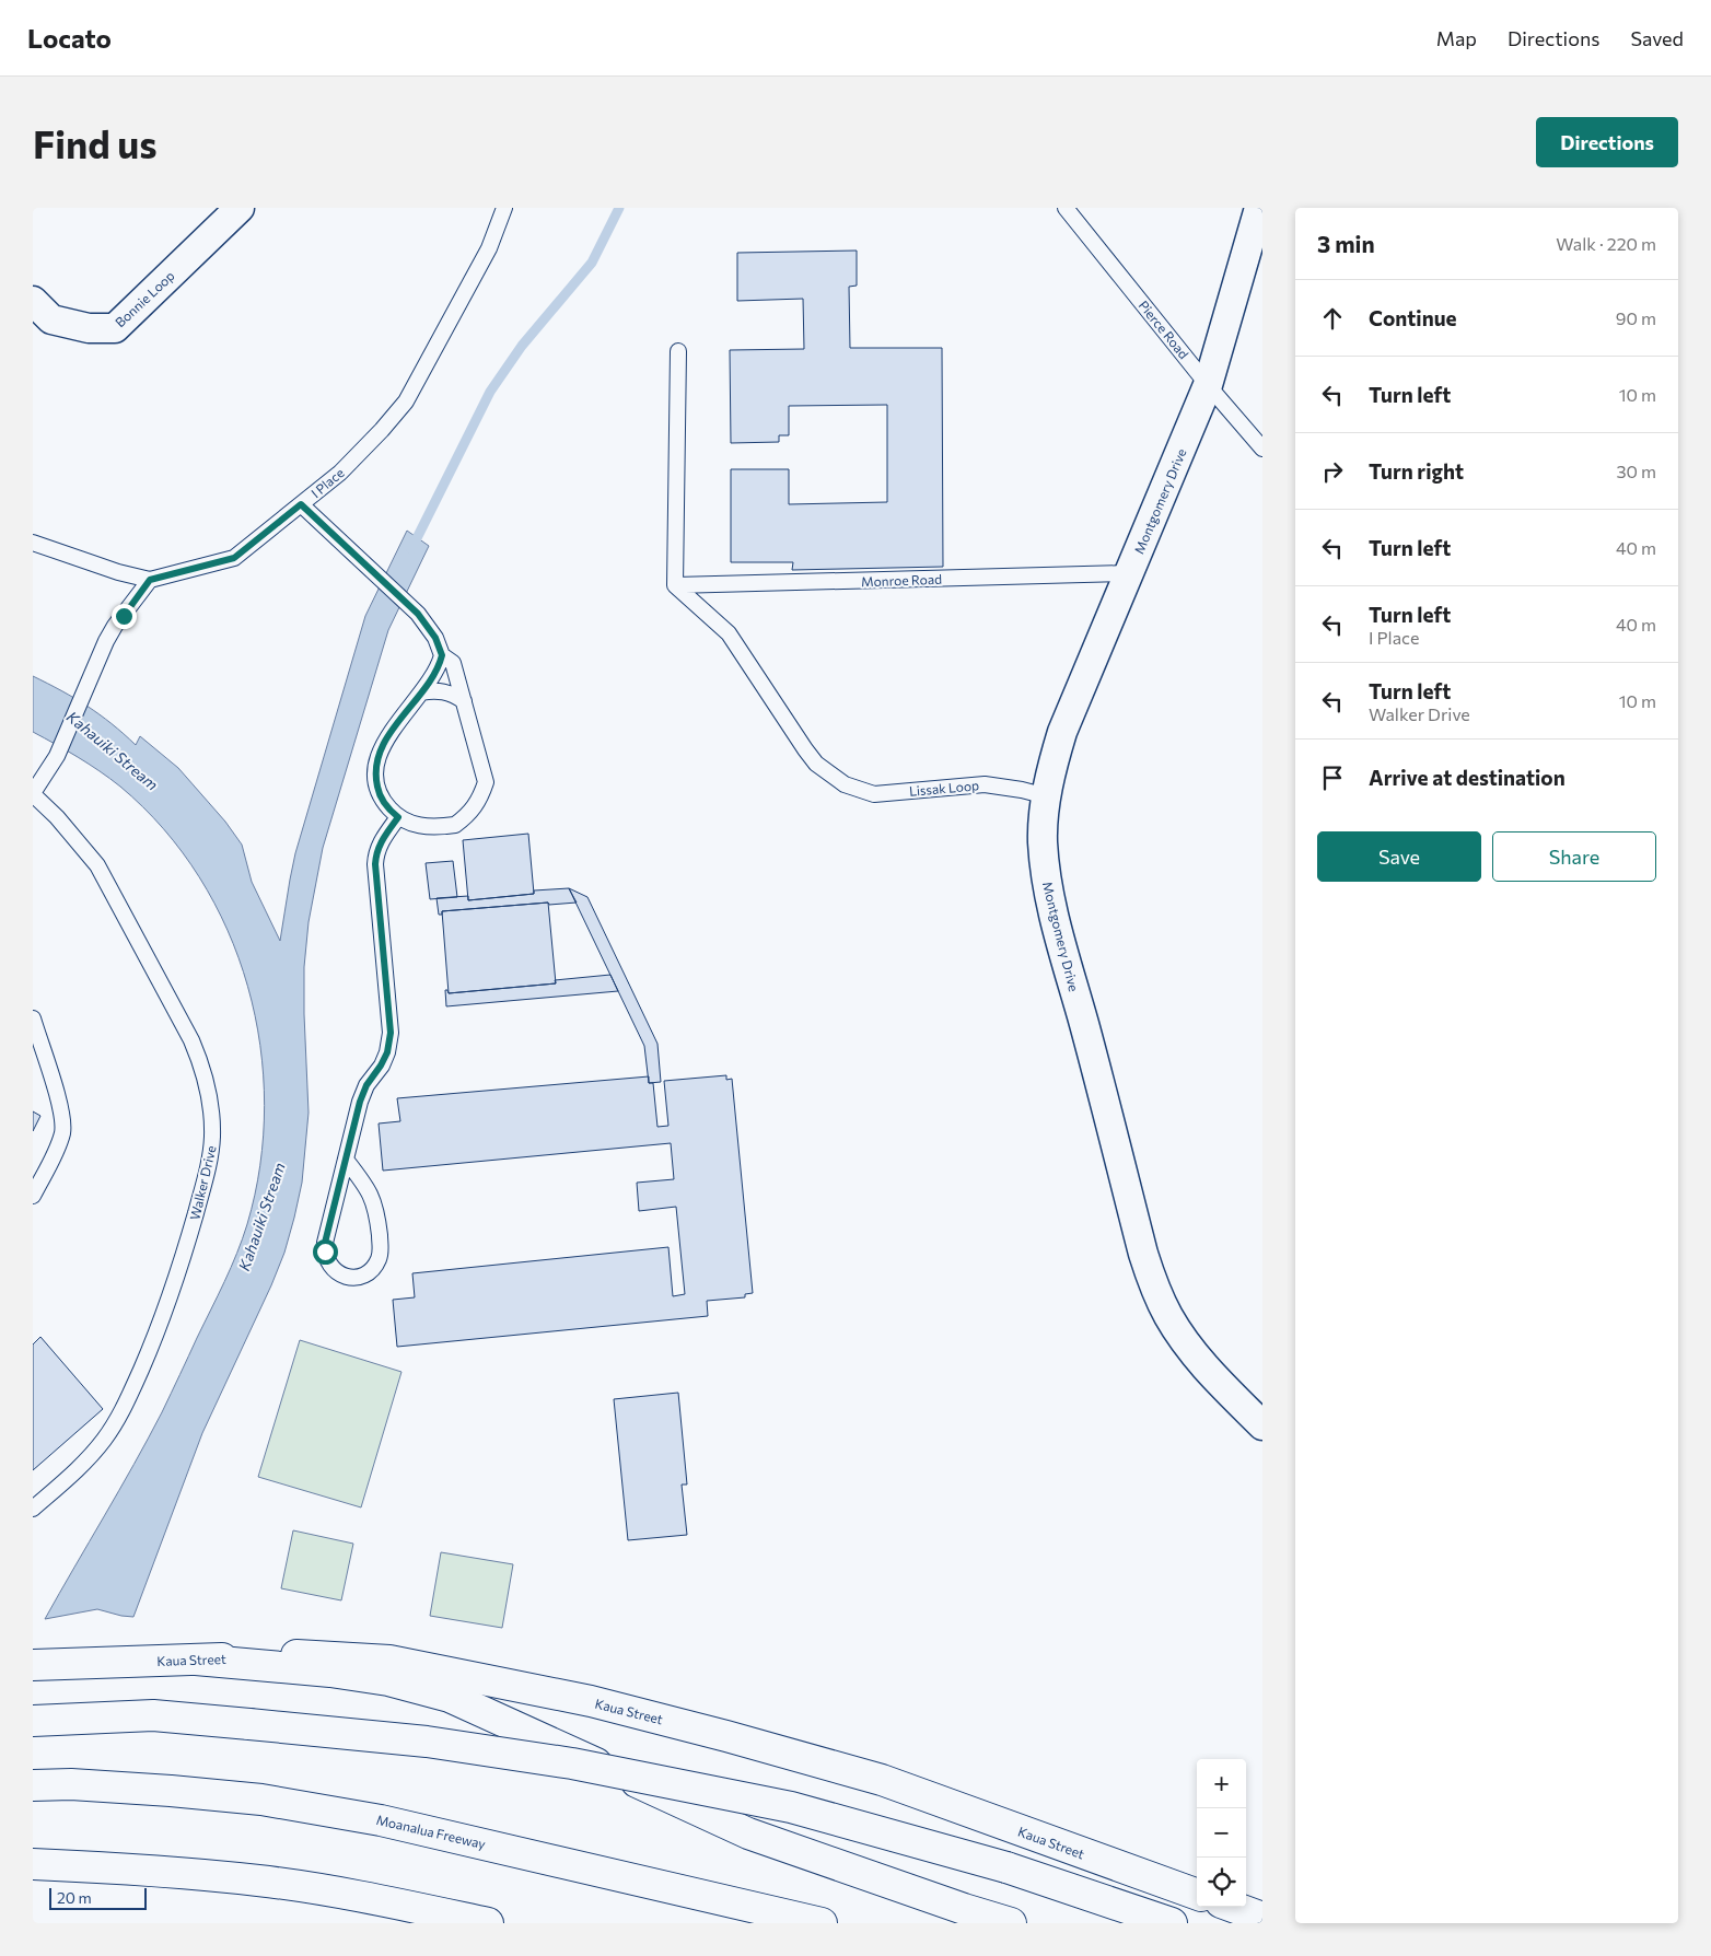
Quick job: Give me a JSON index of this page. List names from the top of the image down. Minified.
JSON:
{"streets":{"main road":["Kaua Street","Moanalua Freeway"],"street":["Bonnie Loop","Montgomery Drive"],"lane":["Pierce Road","I Place","Monroe Road","Lissak Loop","Walker Drive"]},"crossings":[["Pierce Road","Montgomery Drive"],["I Place","Walker Drive"],["Montgomery Drive","Monroe Road"],["Montgomery Drive","Lissak Loop"],["Monroe Road","Lissak Loop"]],"water":["Kahauiki Stream"],"scale_bar":"20 m","page":{"header":"Locato","nav":["Map","Directions","Saved"],"buttons":["Directions",["Save","Share"]],"title":"Find us","heading":["3 min","Walk · 220 m"],"list":[["Continue","90 m"],["Turn left","10 m"],["Turn right","30 m"],["Turn left","40 m"],["Turn left","I Place","40 m"],["Turn left","Walker Drive","10 m"],"Arrive at destination"],"map_buttons":["+","−"],"scale":"20 m"}}
